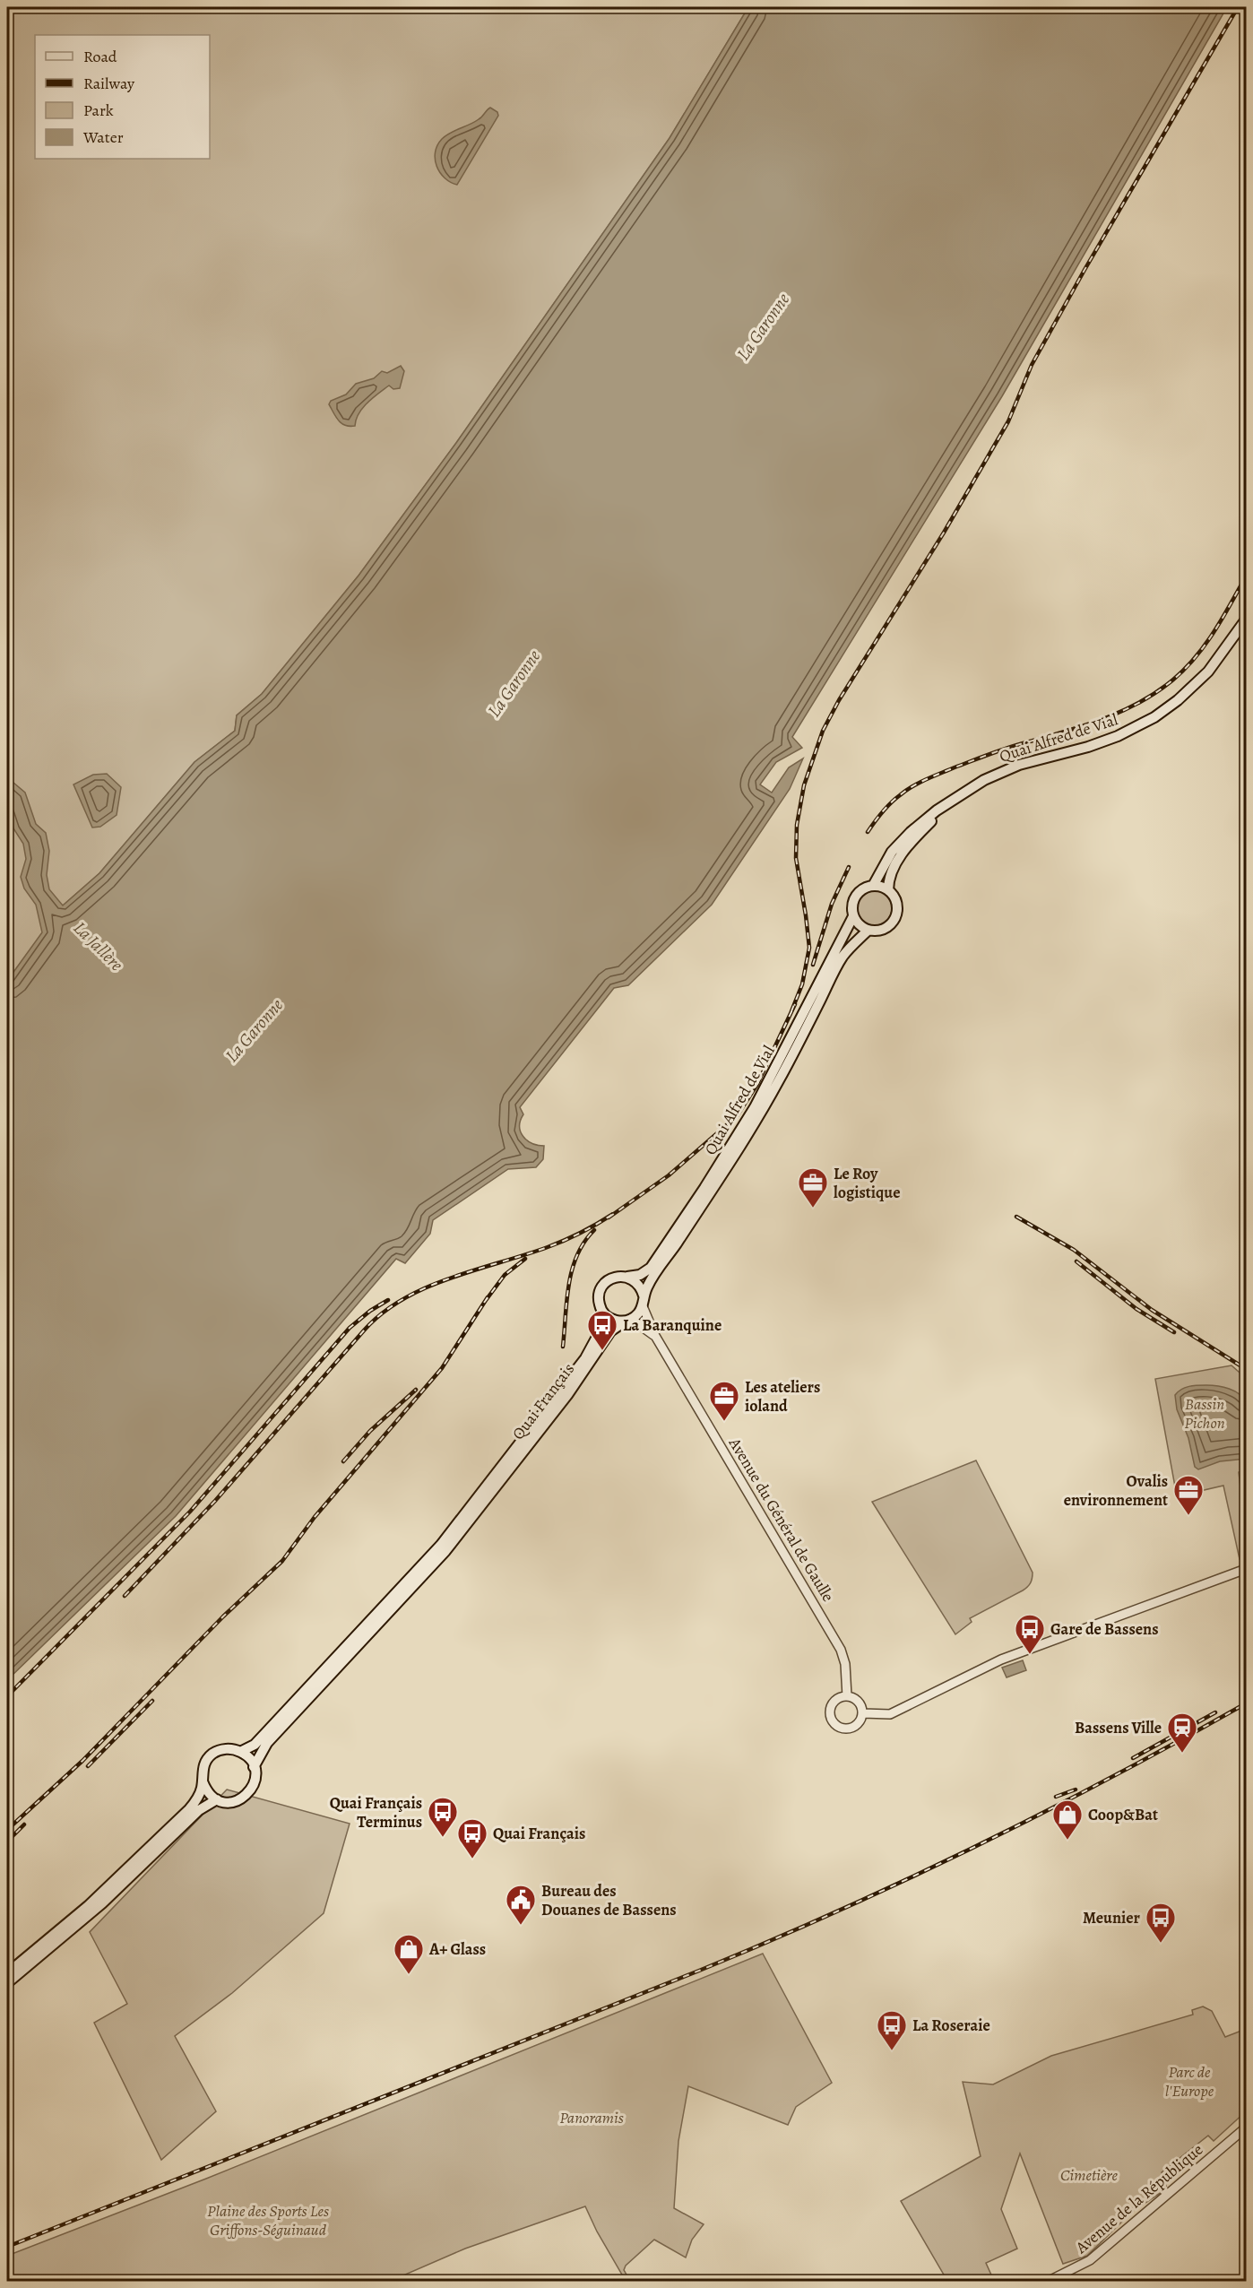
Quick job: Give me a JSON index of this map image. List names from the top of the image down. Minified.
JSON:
{"streets":{"main road":["Quai Alfred de Vial","Quai Français"],"street":["Avenue du Général de Gaulle","Avenue de la République"]},"crossings":[["Quai Alfred de Vial","Quai Français"],["Quai Alfred de Vial","Avenue du Général de Gaulle"],["Quai Français","Avenue du Général de Gaulle"]],"water":["La Garonne","La Jallère"],"parks":["Bassin Pichon","Parc de l'Europe","Panoramis","Cimetière","Plaine des Sports Les Griffons-Séguinaud"],"places":{"office":["Le Roy logistique","Les ateliers ioland","Ovalis environnement"],"bus stop":["La Baranquine","Gare de Bassens","Quai Français Terminus","Quai Français","Meunier","La Roseraie"],"station":["Bassens Ville"],"shop":["Coop&Bat","A+ Glass"],"public building":["Bureau des Douanes de Bassens"]},"legend":["Road","Railway","Park","Water"]}
